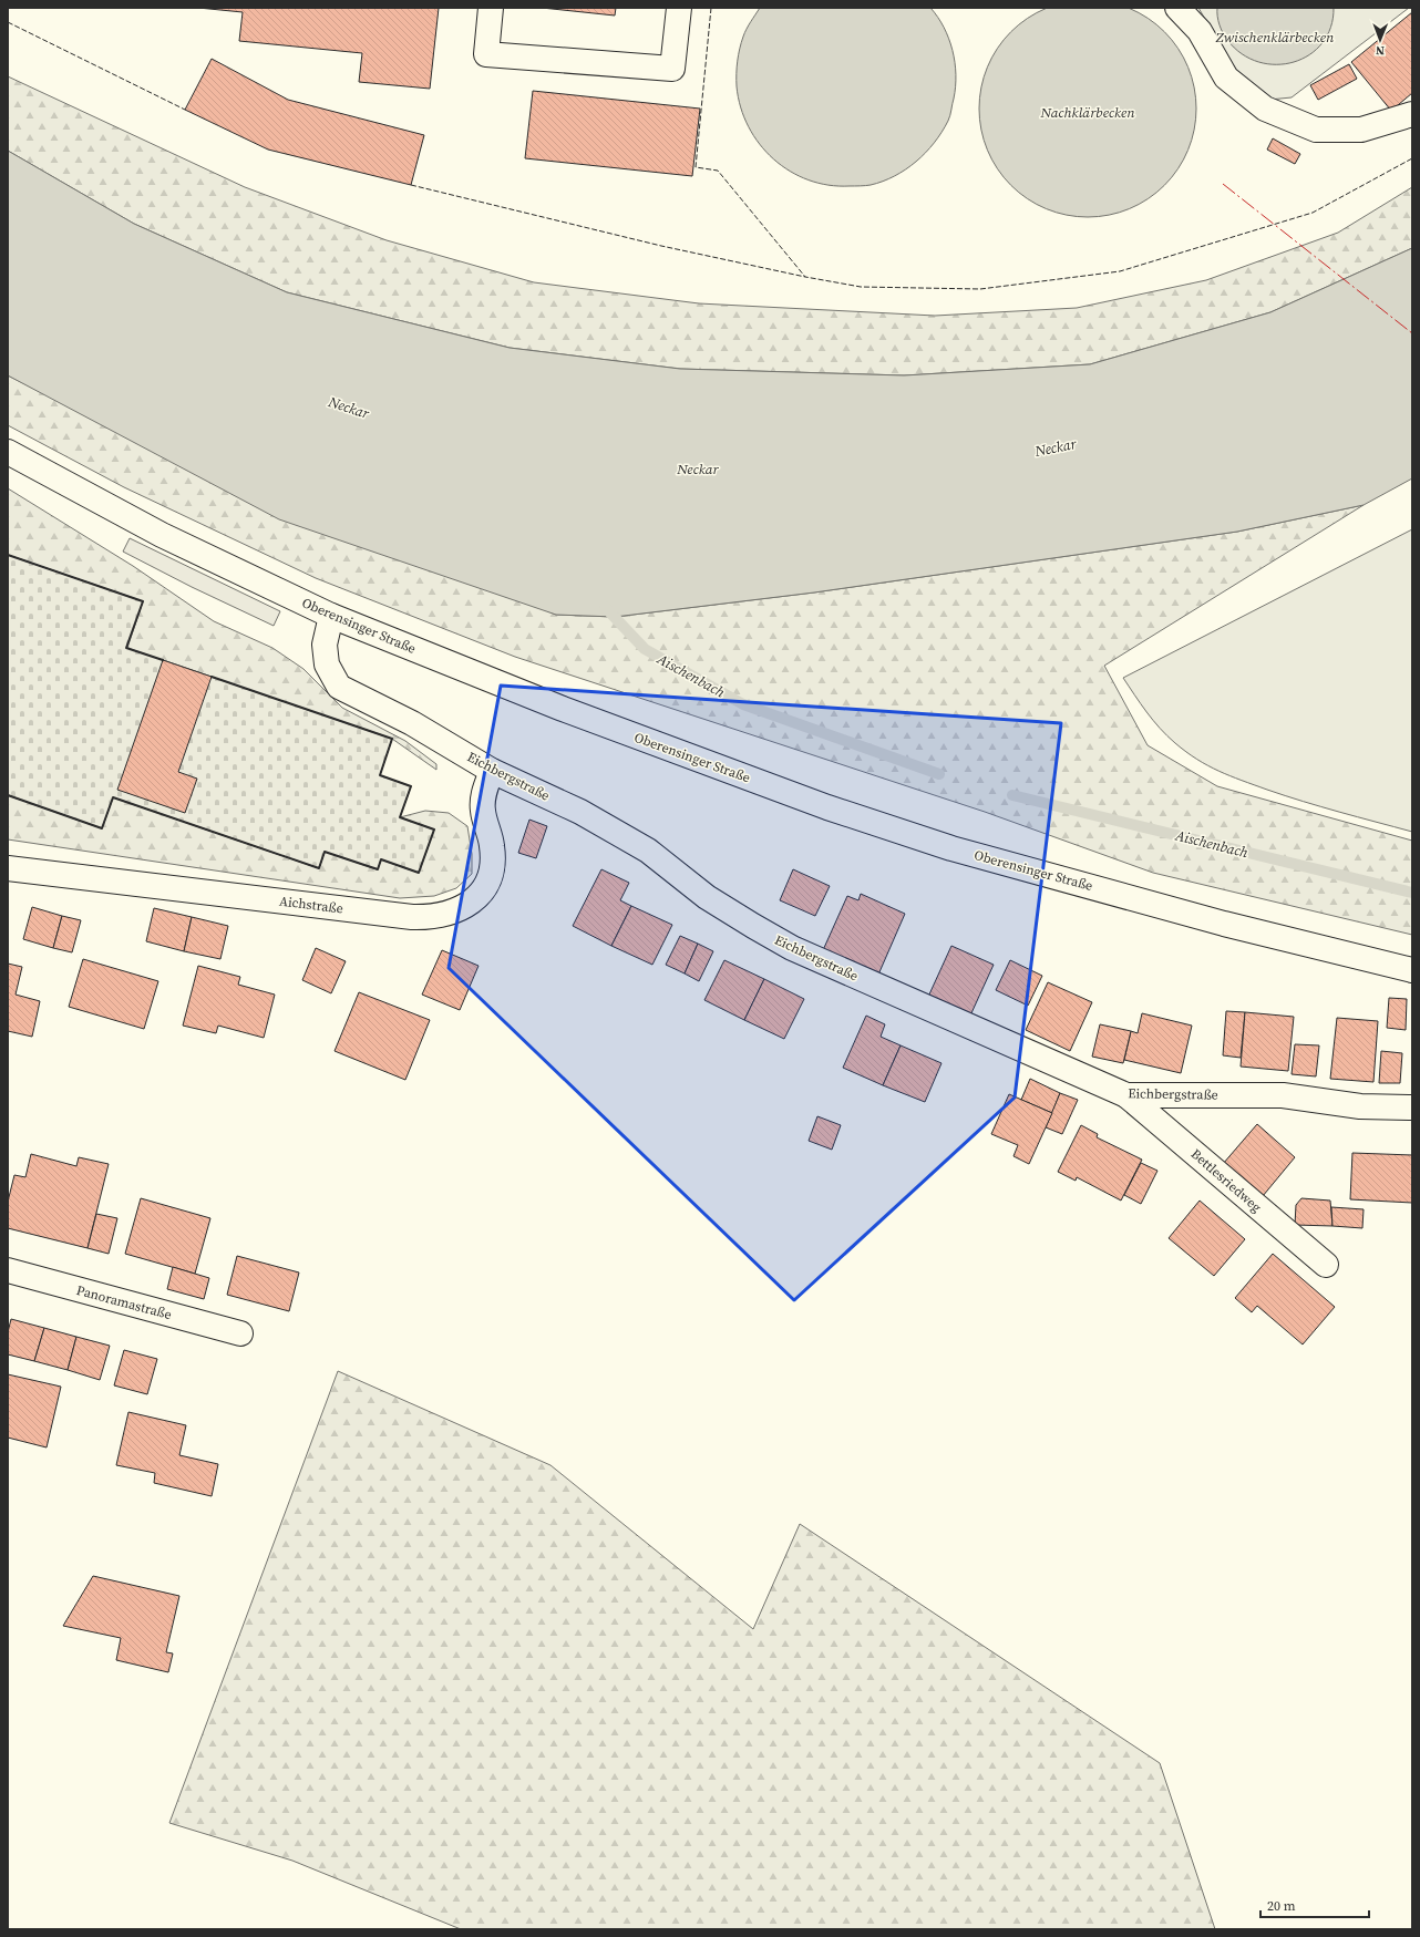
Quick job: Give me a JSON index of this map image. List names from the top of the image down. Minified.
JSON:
{"streets":{"street":["Oberensinger Straße","Eichbergstraße","Aichstraße","Bettlesriedweg","Panoramastraße"]},"crossings":[["Oberensinger Straße","Eichbergstraße"],["Eichbergstraße","Aichstraße"],["Eichbergstraße","Bettlesriedweg"]],"water":["Zwischenklärbecken","Nachklärbecken","Neckar","Aischenbach"],"scale_bar":"20 m","north":"bottom"}
